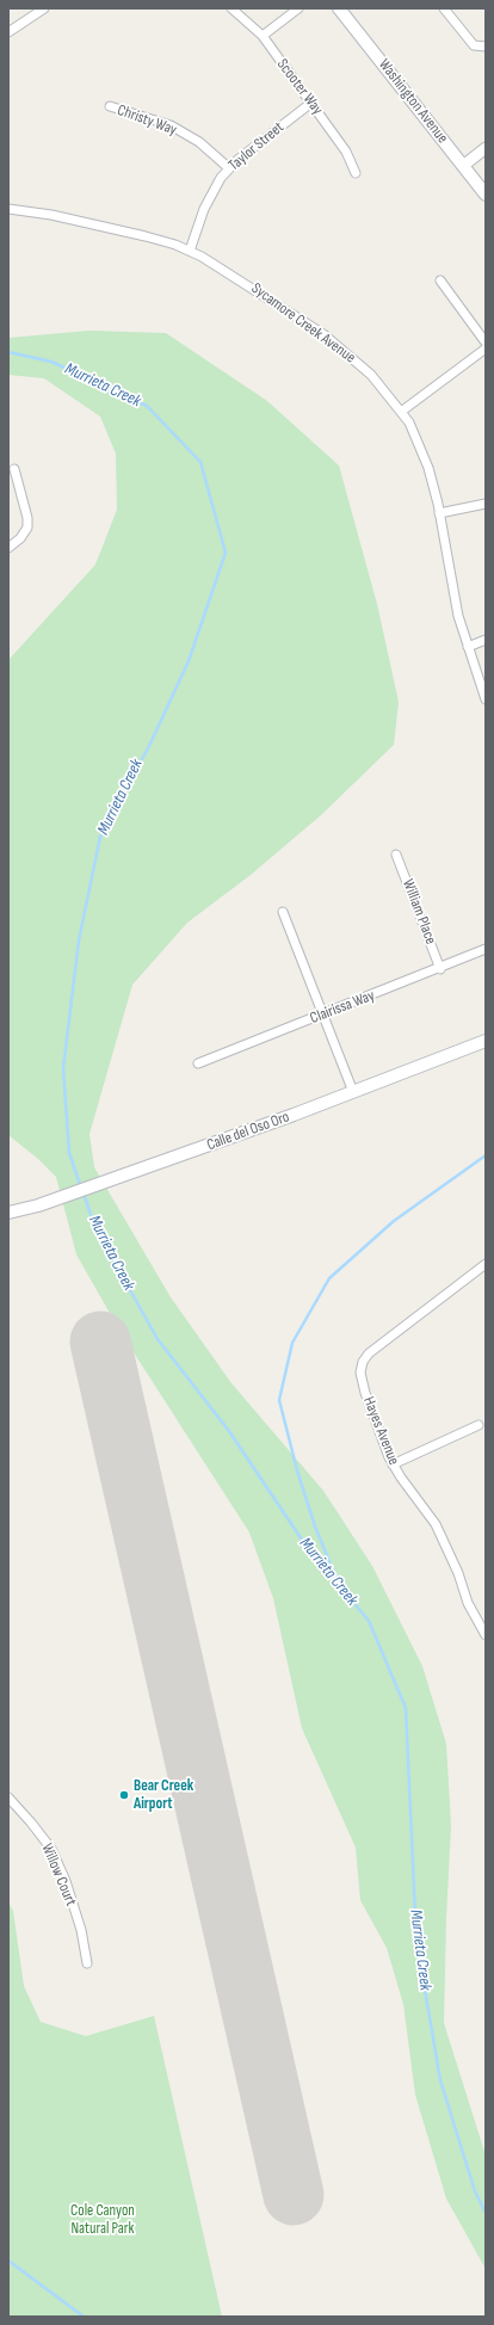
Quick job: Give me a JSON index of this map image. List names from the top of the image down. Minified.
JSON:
{"streets":{"main road":["Washington Avenue","Calle del Oso Oro"],"street":["Scooter Way","Christy Way","Taylor Street","Sycamore Creek Avenue","William Place","Clairissa Way","Hayes Avenue","Willow Court"]},"crossings":[["Scooter Way","Taylor Street"],["Christy Way","Taylor Street"],["Taylor Street","Sycamore Creek Avenue"],["William Place","Clairissa Way"]],"water":["Murrieta Creek"],"parks":["Cole Canyon Natural Park"],"places":["Bear Creek Airport"]}
